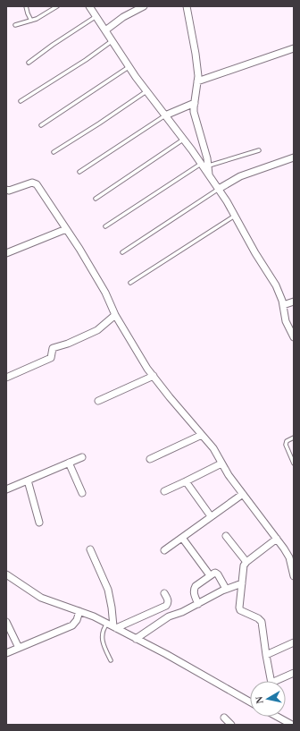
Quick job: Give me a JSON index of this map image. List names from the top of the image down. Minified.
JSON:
{"north":"left"}
